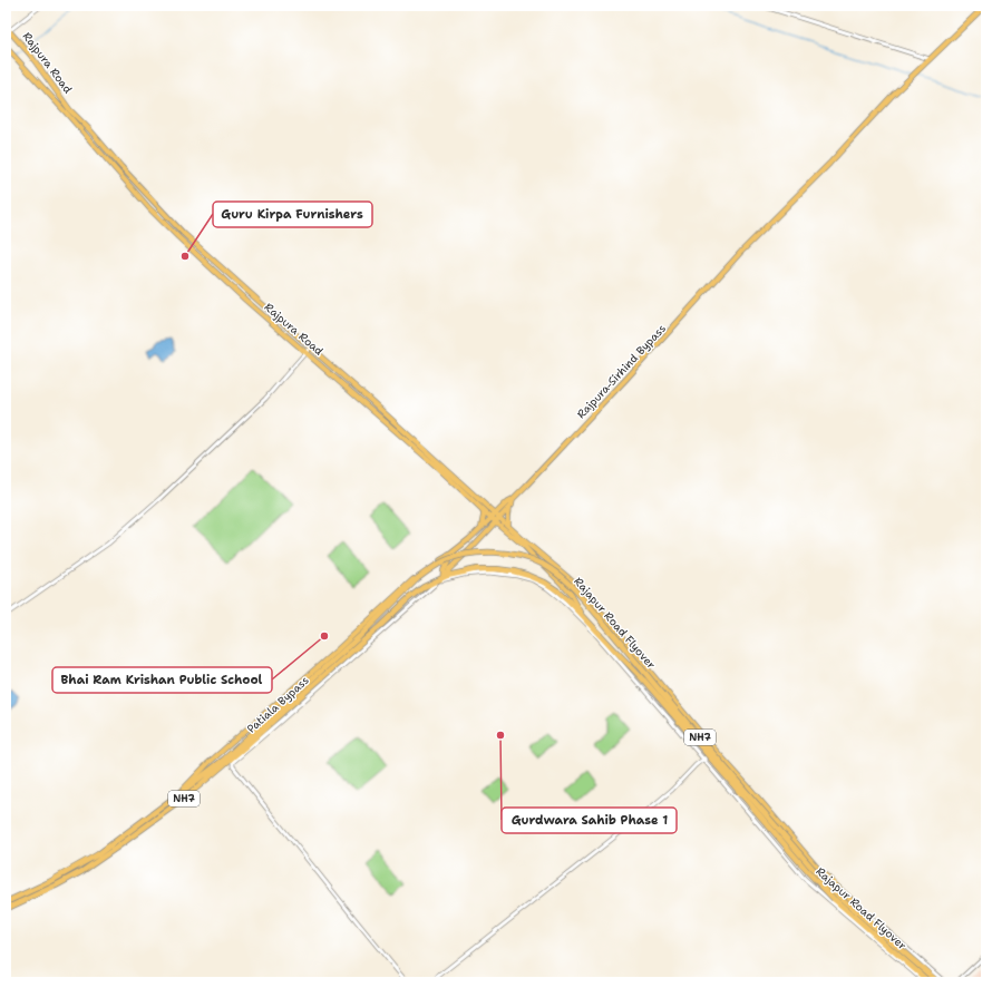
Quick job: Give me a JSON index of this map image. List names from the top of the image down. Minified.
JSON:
{"streets":{"highway":["Rajpura Road","Rajapur Road Flyover","Patiala Bypass","NH7"],"main road":["Rajpura-Sirhind Bypass"]},"crossings":[["Rajpura Road","Rajpura-Sirhind Bypass"],["Rajpura Road","Rajapur Road Flyover"],["Rajpura Road","Patiala Bypass"],["Rajapur Road Flyover","NH7"]],"places":["Guru Kirpa Furnishers","Bhai Ram Krishan Public School","Gurdwara Sahib Phase 1"]}
